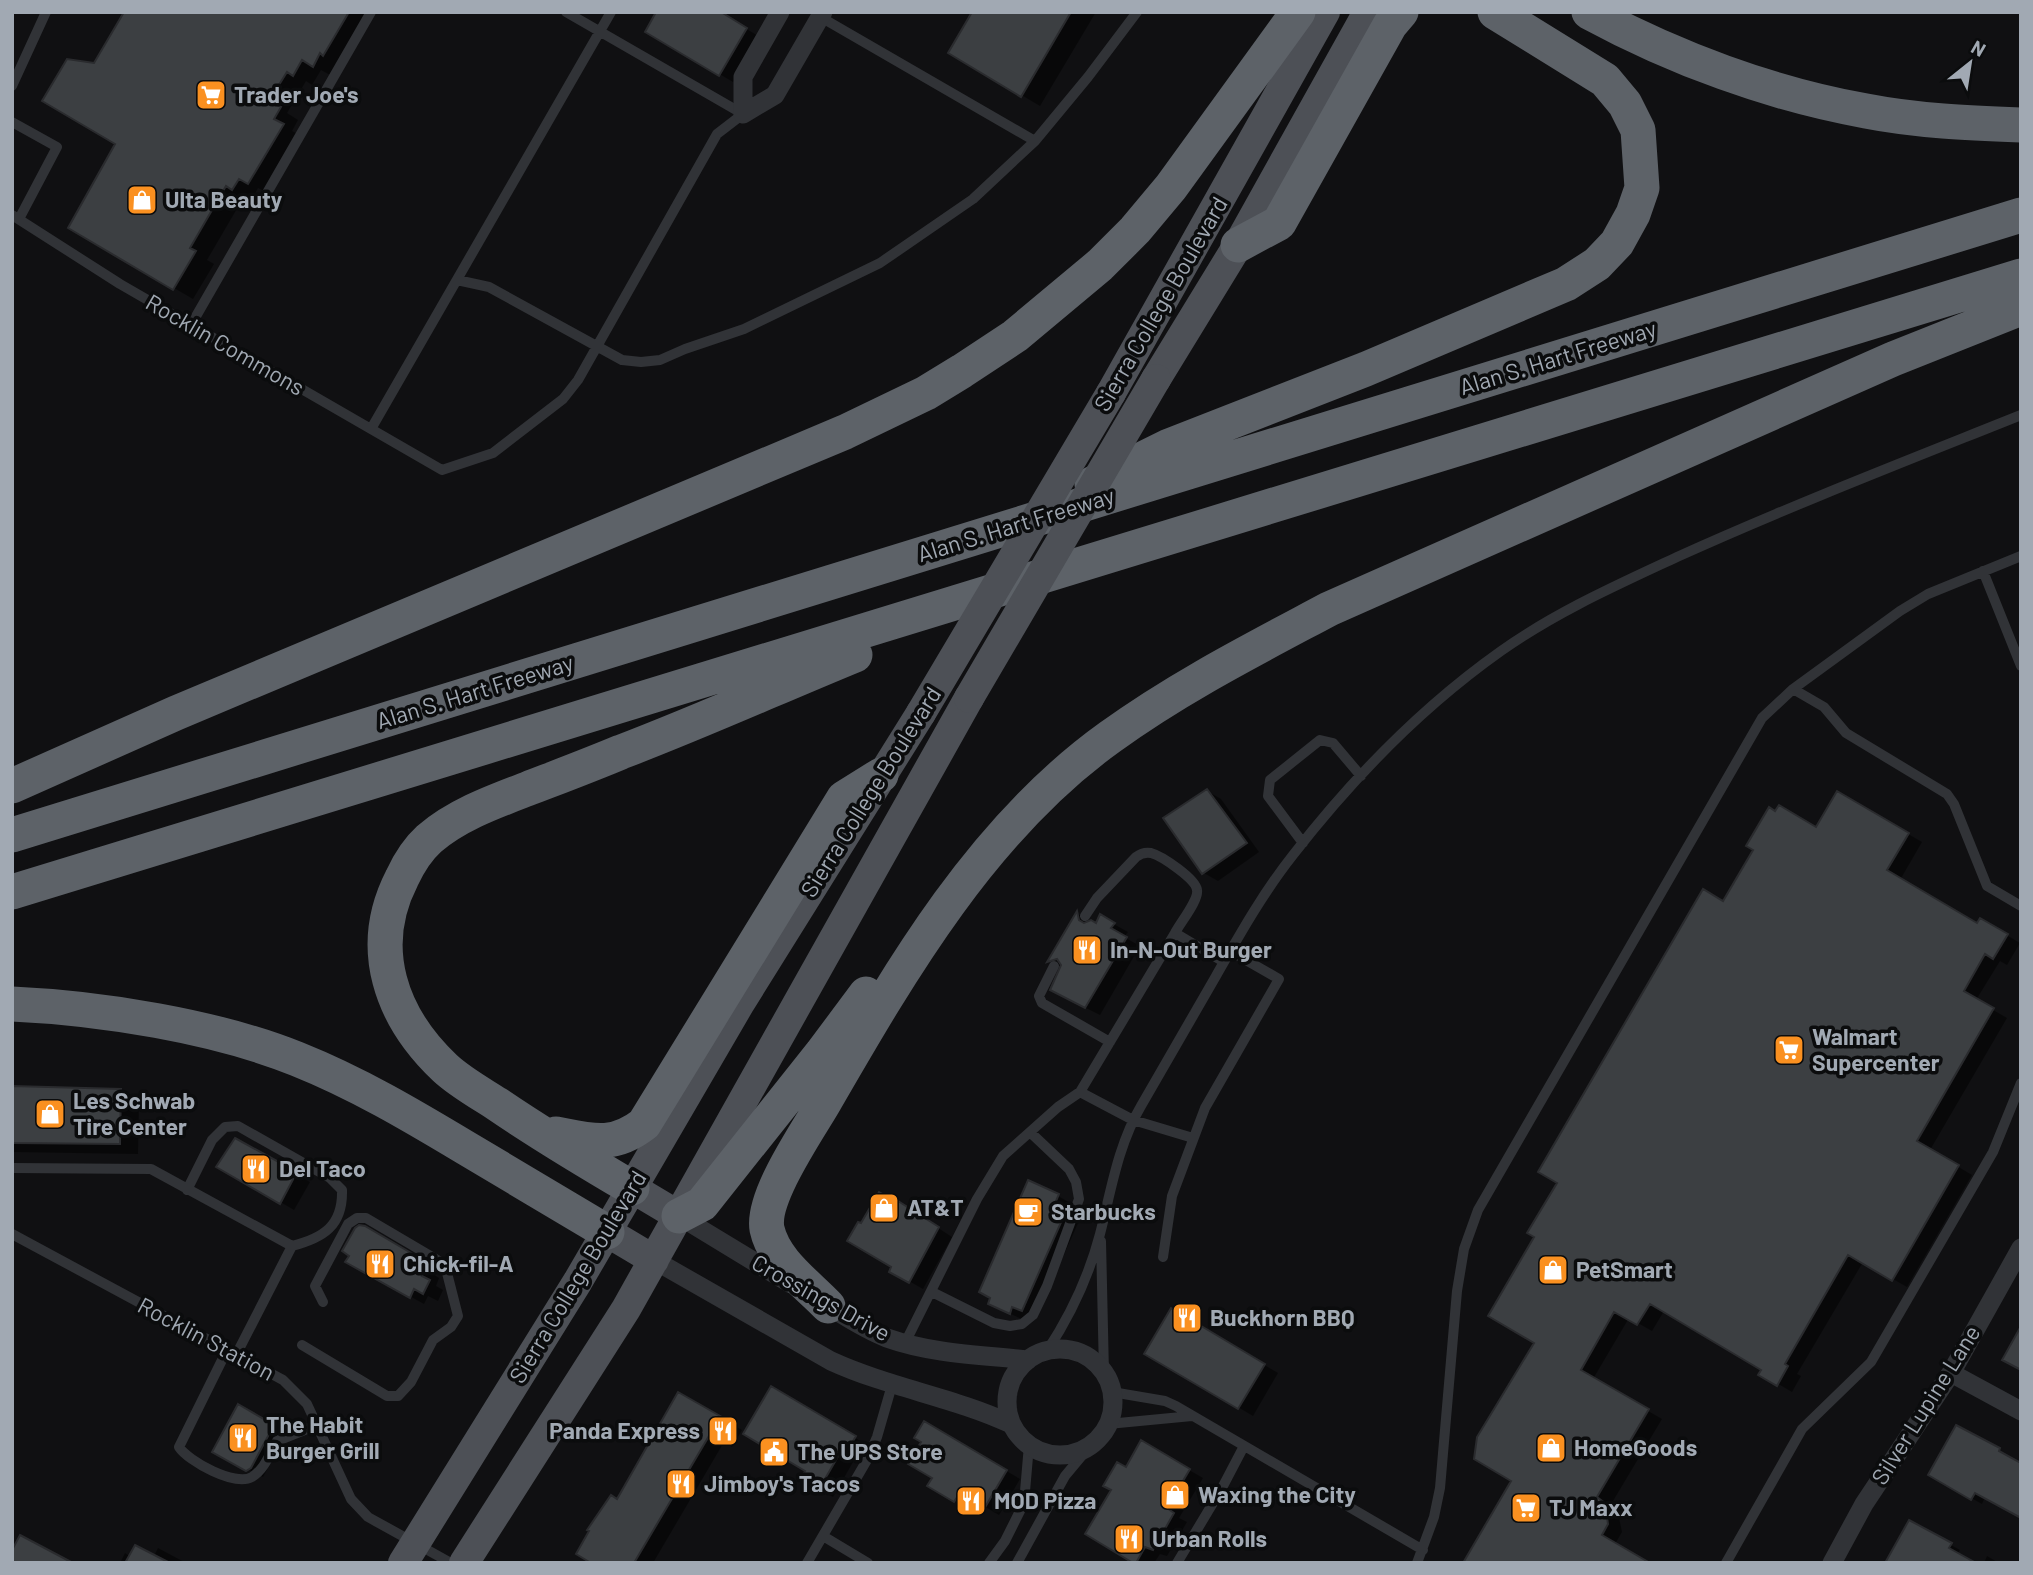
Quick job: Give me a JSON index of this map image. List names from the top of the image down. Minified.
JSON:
{"streets":{"highway":["Alan S. Hart Freeway"],"main road":["Sierra College Boulevard","Crossings Drive"],"street":["Silver Lupine Lane"],"lane":["Rocklin Commons","Rocklin Station"]},"crossings":[["Sierra College Boulevard","Crossings Drive"],["Sierra College Boulevard","Rocklin Station"]],"places":{"supermarket":["Trader Joe's","Walmart Supercenter","TJ Maxx"],"shop":["Ulta Beauty","Les Schwab Tire Center","AT&T","PetSmart","HomeGoods","Waxing the City"],"restaurant":["In-N-Out Burger","Del Taco","Chick-fil-A","Buckhorn BBQ","Panda Express","The Habit Burger Grill","Jimboy's Tacos","MOD Pizza","Urban Rolls"],"cafe":["Starbucks"],"public building":["The UPS Store"]},"north":"top right"}
